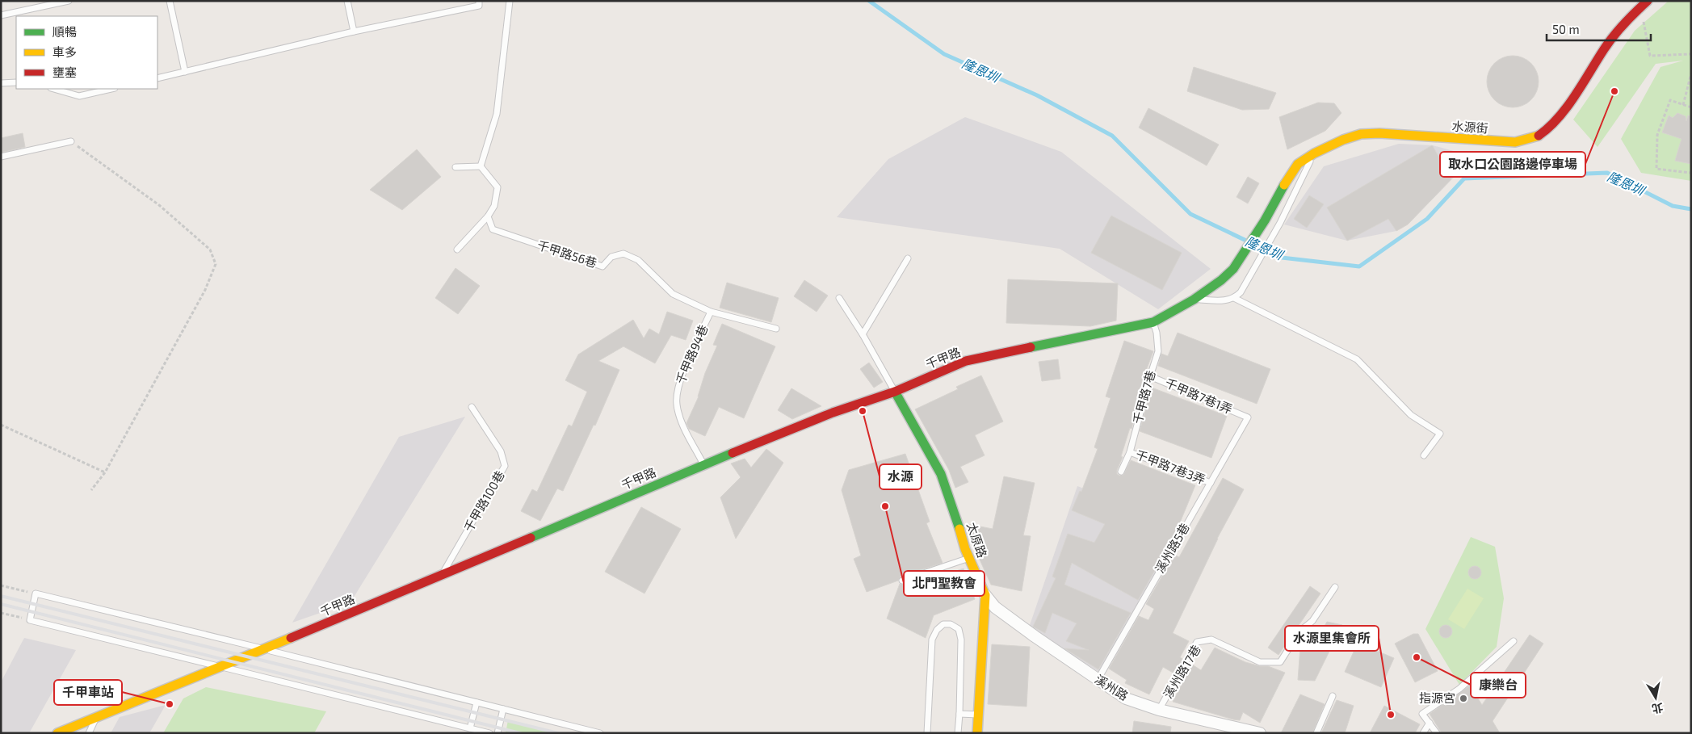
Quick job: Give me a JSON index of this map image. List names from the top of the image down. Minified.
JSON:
{"streets":{"street":["水源街","千甲路","太原路","溪州路"],"lane":["千甲路56巷","千甲路94巷","千甲路7巷1弄","千甲路7巷","千甲路7巷3弄","千甲路100巷","溪州路5巷","溪州路17巷"]},"crossings":[["水源街","千甲路"],["千甲路56巷","千甲路94巷"],["千甲路94巷","千甲路"],["千甲路","千甲路7巷"],["千甲路","千甲路100巷"],["千甲路","太原路"],["千甲路7巷1弄","千甲路7巷"],["千甲路7巷1弄","溪州路5巷"],["千甲路7巷","千甲路7巷3弄"],["千甲路7巷3弄","溪州路5巷"],["太原路","溪州路"],["溪州路5巷","溪州路"],["溪州路17巷","溪州路"]],"water":["隆恩圳"],"places":["取水口公園路邊停車場","水源","北門聖教會","康樂台","指源宮","千甲車站","水源里集會所"],"legend":["順暢","車多","壅塞"],"scale_bar":"50 m","north":"bottom"}
